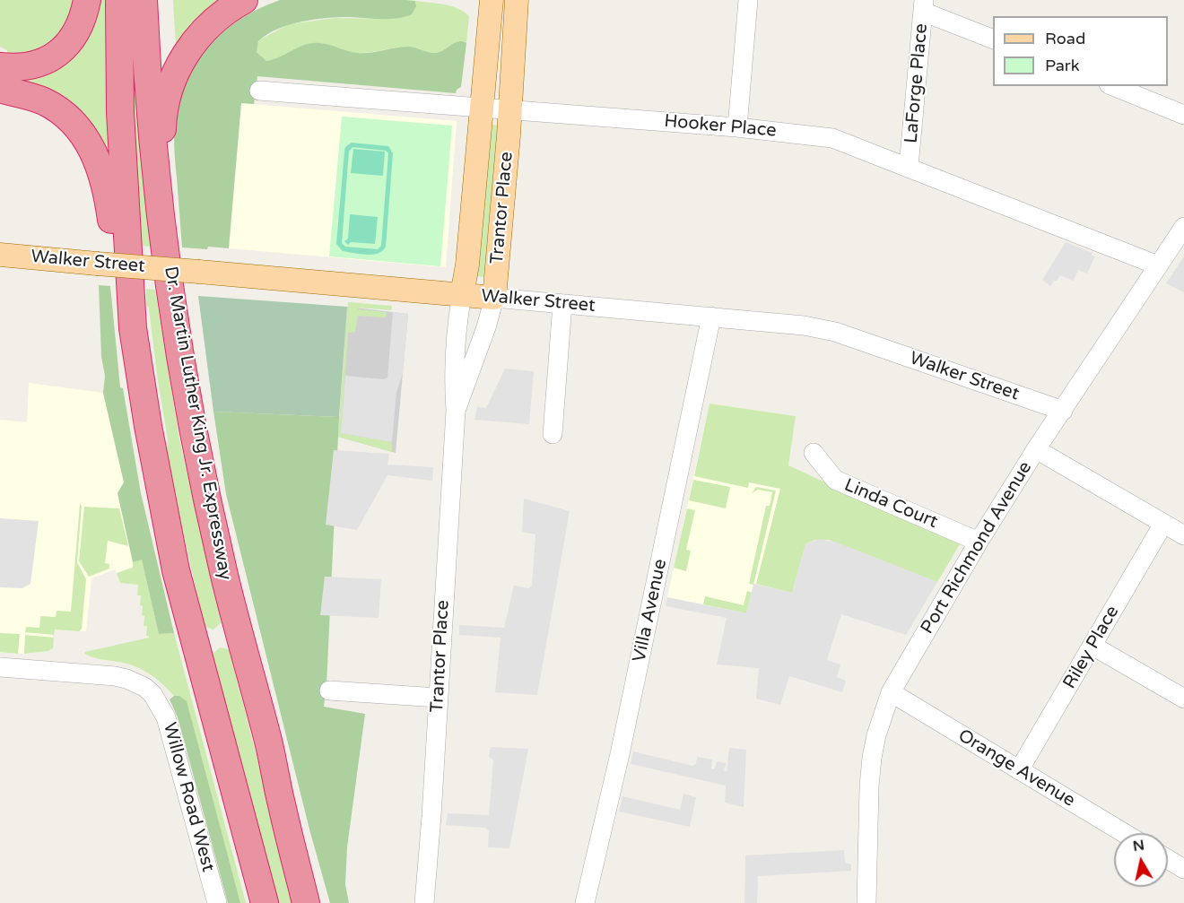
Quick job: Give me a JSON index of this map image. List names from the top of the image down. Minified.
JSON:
{"streets":{"highway":["Dr. Martin Luther King Jr. Expressway"],"main road":["Trantor Place","Walker Street"],"street":["LaForge Place","Hooker Place","Linda Court","Port Richmond Avenue","Villa Avenue","Riley Place","Orange Avenue","Willow Road West"]},"crossings":[["LaForge Place","Hooker Place"],["Hooker Place","Trantor Place"],["Hooker Place","Port Richmond Avenue"],["Trantor Place","Walker Street"],["Walker Street","Port Richmond Avenue"],["Walker Street","Villa Avenue"],["Linda Court","Port Richmond Avenue"],["Port Richmond Avenue","Orange Avenue"],["Riley Place","Orange Avenue"]],"legend":["Road","Park"],"north":"top"}
